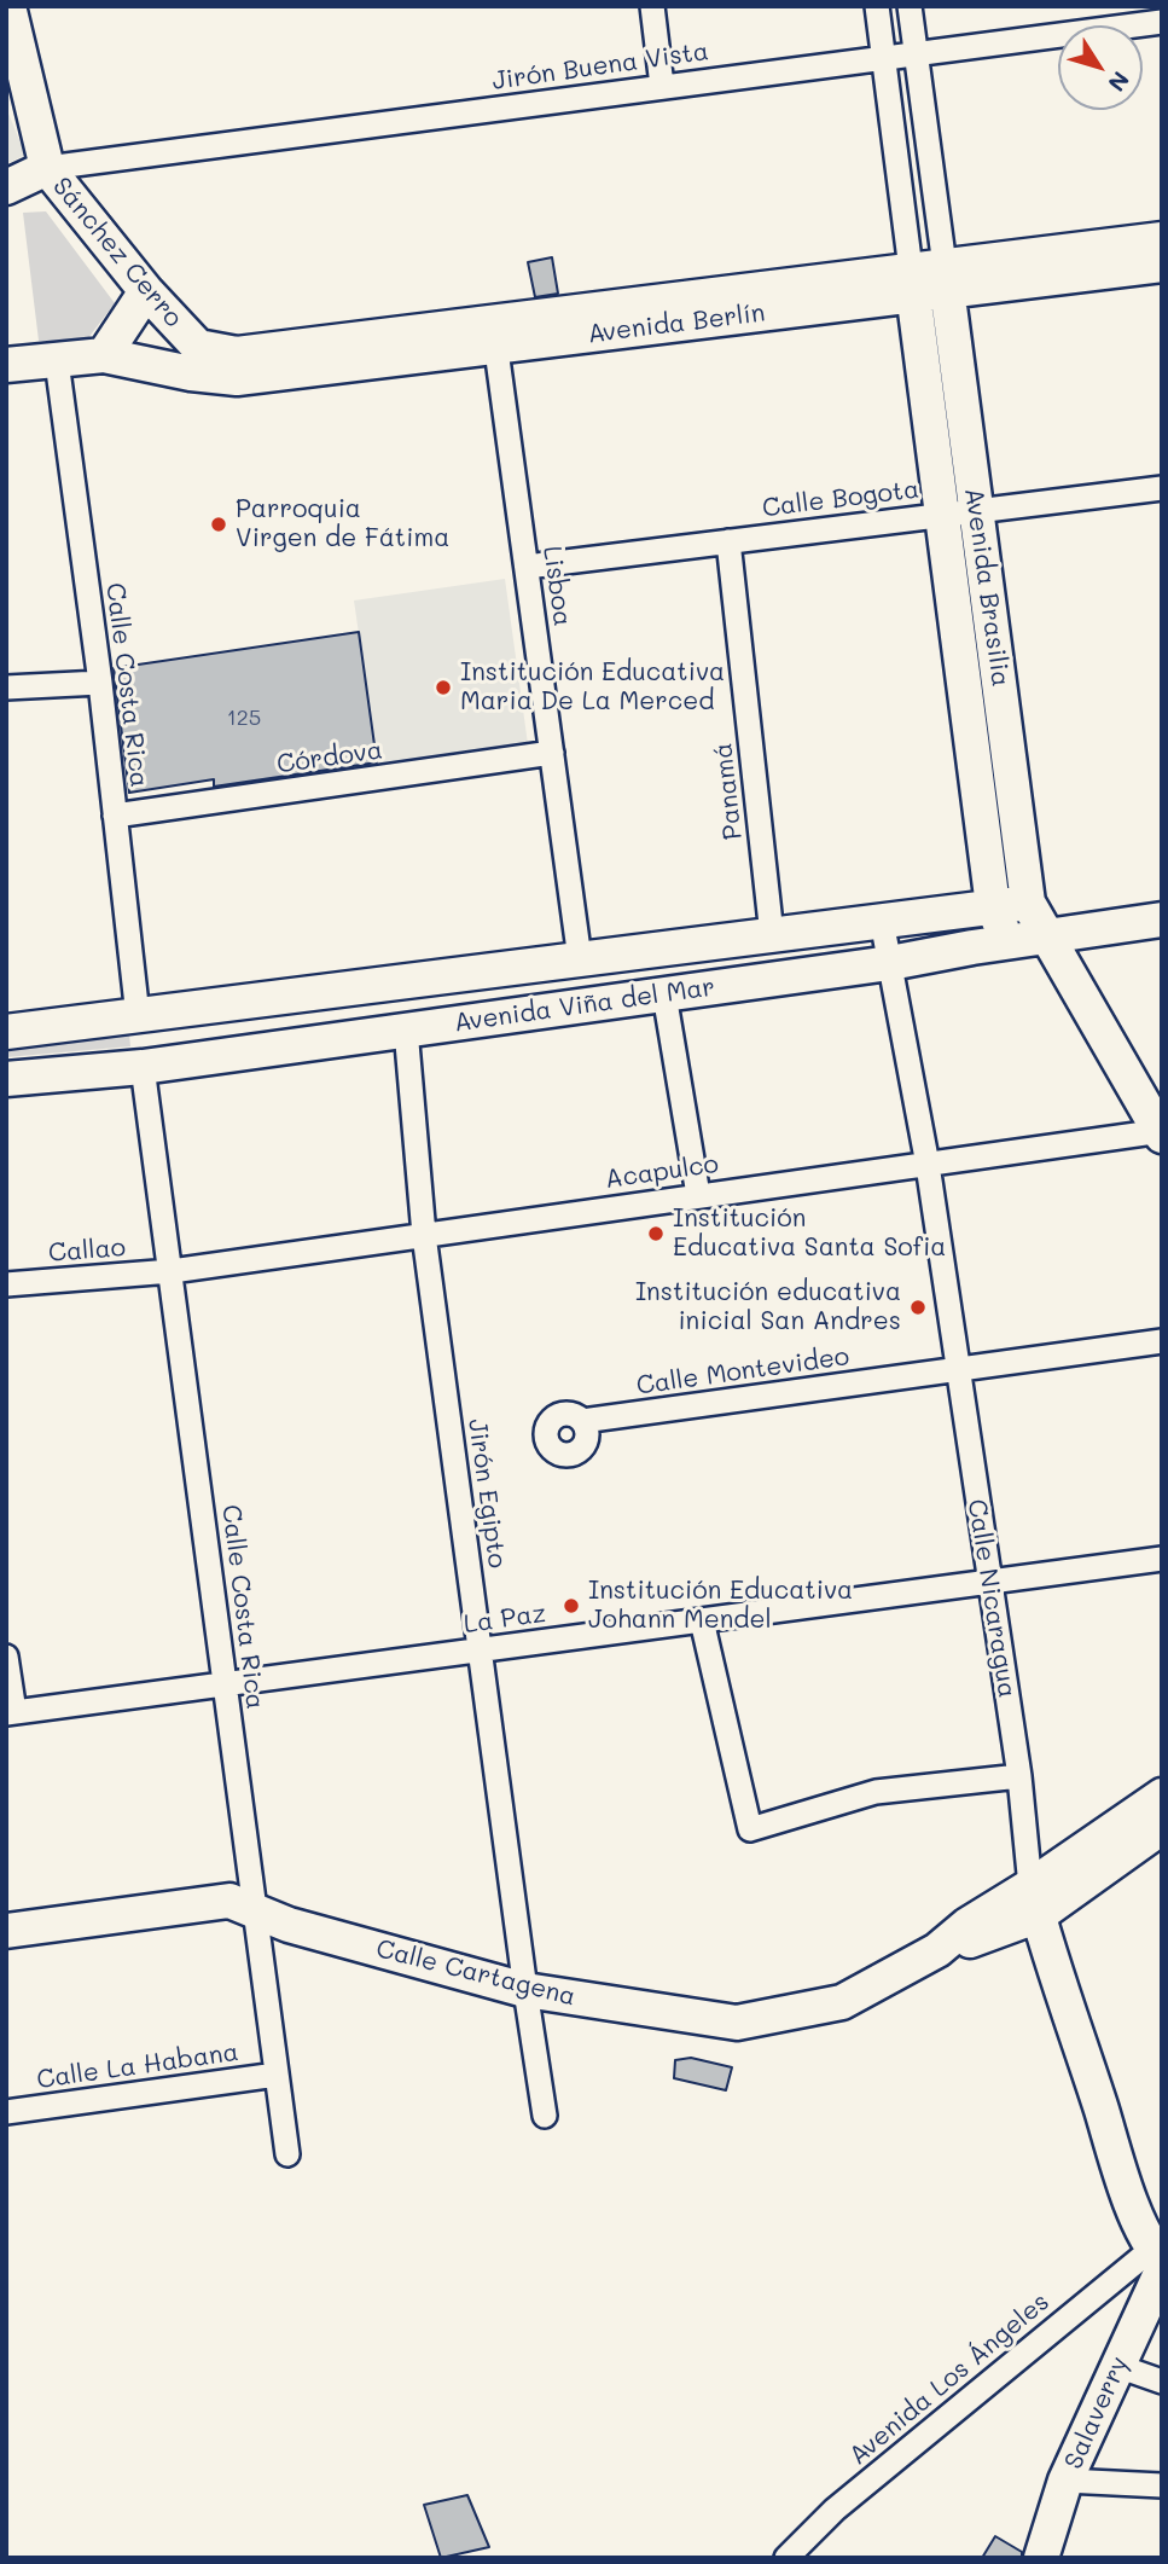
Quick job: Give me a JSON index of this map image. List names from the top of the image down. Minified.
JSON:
{"streets":{"street":["Jirón Buena Vista","Sánchez Cerro","Avenida Berlín","Calle Bogota","Lisboa","Avenida Brasilia","Calle Costa Rica","Córdova","Panamá","Avenida Viña del Mar","Acapulco","Callao","Calle Montevideo","Jirón Egipto","Calle Nicaragua","La Paz","Calle Cartagena","Calle La Habana","Avenida Los Ángeles","Salaverry"]},"crossings":[["Jirón Buena Vista","Sánchez Cerro"],["Jirón Buena Vista","Avenida Brasilia"],["Sánchez Cerro","Avenida Berlín"],["Avenida Berlín","Lisboa"],["Avenida Berlín","Avenida Brasilia"],["Avenida Berlín","Calle Costa Rica"],["Calle Bogota","Lisboa"],["Calle Bogota","Avenida Brasilia"],["Calle Bogota","Panamá"],["Lisboa","Córdova"],["Lisboa","Avenida Viña del Mar"],["Avenida Brasilia","Avenida Viña del Mar"],["Avenida Brasilia","Acapulco"],["Calle Costa Rica","Córdova"],["Calle Costa Rica","Avenida Viña del Mar"],["Calle Costa Rica","Acapulco"],["Calle Costa Rica","Callao"],["Calle Costa Rica","La Paz"],["Calle Costa Rica","Calle Cartagena"],["Calle Costa Rica","Calle La Habana"],["Panamá","Avenida Viña del Mar"],["Avenida Viña del Mar","Jirón Egipto"],["Avenida Viña del Mar","Calle Nicaragua"],["Acapulco","Callao"],["Acapulco","Jirón Egipto"],["Acapulco","Calle Nicaragua"],["Calle Montevideo","Calle Nicaragua"],["Jirón Egipto","La Paz"],["Jirón Egipto","Calle Cartagena"],["Calle Nicaragua","La Paz"],["Calle Nicaragua","Calle Cartagena"],["Calle Nicaragua","Avenida Los Ángeles"],["Calle Nicaragua","Salaverry"],["Avenida Los Ángeles","Salaverry"]],"places":["Parroquia Virgen de Fátima","Institución Educativa Maria De La Merced","Institución Educativa Santa Sofia","Institución educativa inicial San Andres","Institución Educativa Johann Mendel"],"house_numbers":["125"],"north":"bottom right"}
